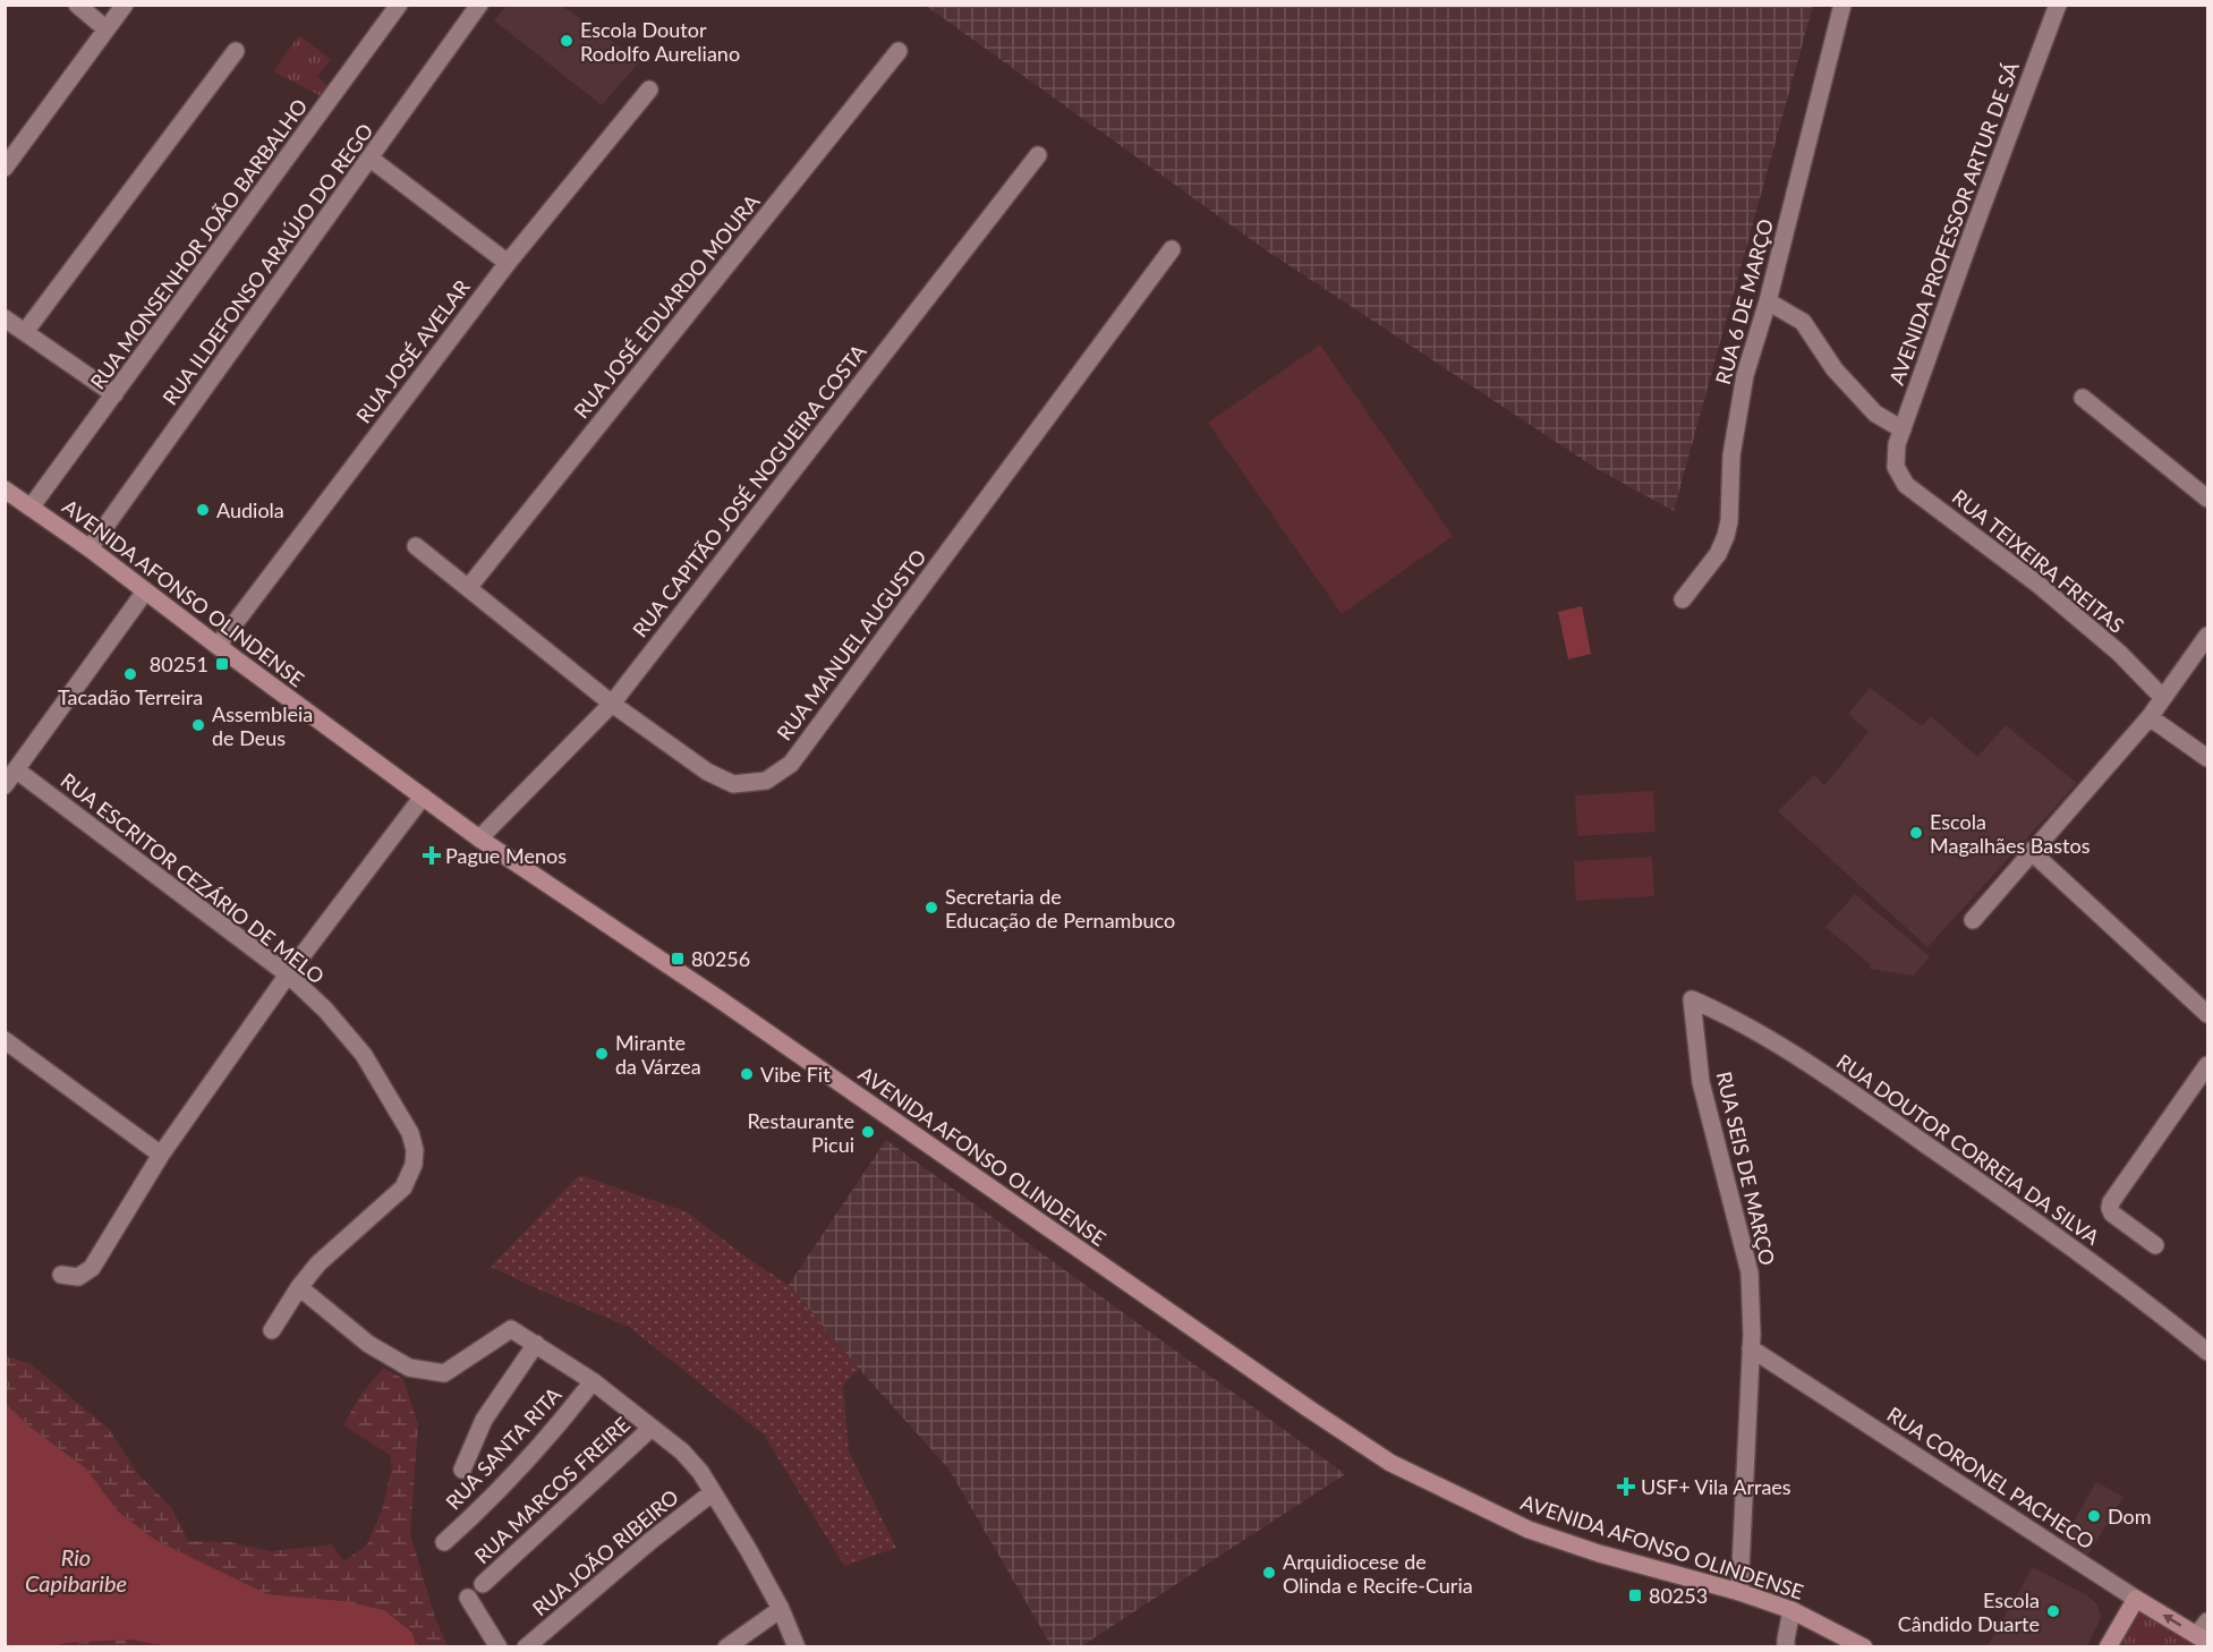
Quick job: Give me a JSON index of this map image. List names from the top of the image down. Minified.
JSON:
{"streets":{"main road":["AVENIDA AFONSO OLINDENSE","RUA CORONEL PACHECO"],"street":["AVENIDA PROFESSOR ARTUR DE SÁ","RUA MONSENHOR JOÃO BARBALHO","RUA ILDEFONSO ARAÚJO DO REGO","RUA 6 DE MARÇO","RUA JOSÉ EDUARDO MOURA","RUA JOSÉ AVELAR","RUA CAPITÃO JOSÉ NOGUEIRA COSTA","RUA TEIXEIRA FREITAS","RUA MANUEL AUGUSTO","RUA ESCRITOR CEZÁRIO DE MELO","RUA DOUTOR CORREIA DA SILVA","RUA SEIS DE MARÇO","RUA SANTA RITA","RUA MARCOS FREIRE","RUA JOÃO RIBEIRO"]},"crossings":[["AVENIDA PROFESSOR ARTUR DE SÁ","RUA TEIXEIRA FREITAS"],["RUA MONSENHOR JOÃO BARBALHO","AVENIDA AFONSO OLINDENSE"],["RUA ILDEFONSO ARAÚJO DO REGO","AVENIDA AFONSO OLINDENSE"],["RUA JOSÉ EDUARDO MOURA","RUA MANUEL AUGUSTO"],["RUA JOSÉ AVELAR","AVENIDA AFONSO OLINDENSE"],["RUA CAPITÃO JOSÉ NOGUEIRA COSTA","AVENIDA AFONSO OLINDENSE"],["RUA CAPITÃO JOSÉ NOGUEIRA COSTA","RUA MANUEL AUGUSTO"],["AVENIDA AFONSO OLINDENSE","RUA SEIS DE MARÇO"],["RUA DOUTOR CORREIA DA SILVA","RUA SEIS DE MARÇO"],["RUA SEIS DE MARÇO","RUA CORONEL PACHECO"]],"water":["Rio Capibaribe"],"places":{"other":["Escola Doutor Rodolfo Aureliano","Audiola","Tacadão Terreira","Assembleia de Deus","Escola Magalhães Bastos","Secretaria de Educação de Pernambuco","Mirante da Várzea","Vibe Fit","Restaurante Picui","Dom","Arquidiocese de Olinda e Recife-Curia","Escola Cândido Duarte"],"transit":["80251","80256","80253"],"health":["Pague Menos","USF+ Vila Arraes"]}}
